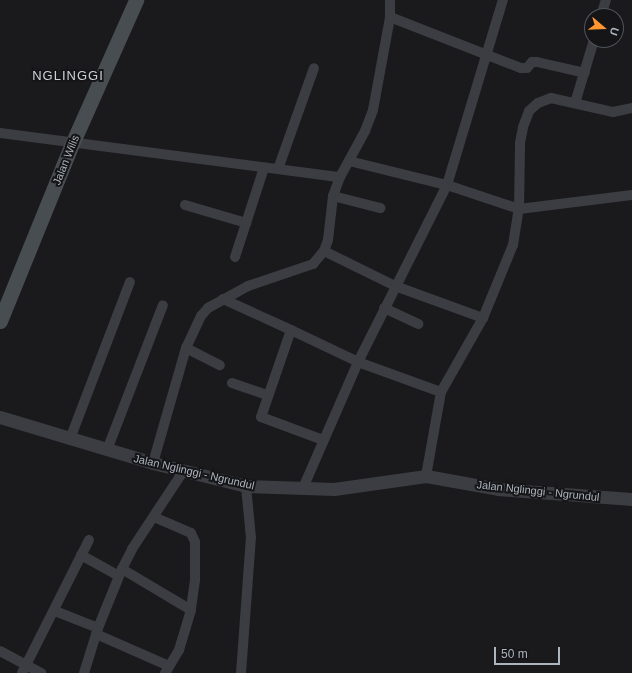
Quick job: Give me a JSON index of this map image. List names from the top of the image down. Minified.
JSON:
{"streets":{"main road":["Jalan Wilis"],"street":["Jalan Nglinggi - Ngrundul"]},"districts":["NGLINGGI"],"scale_bar":"50 m","north":"right"}
